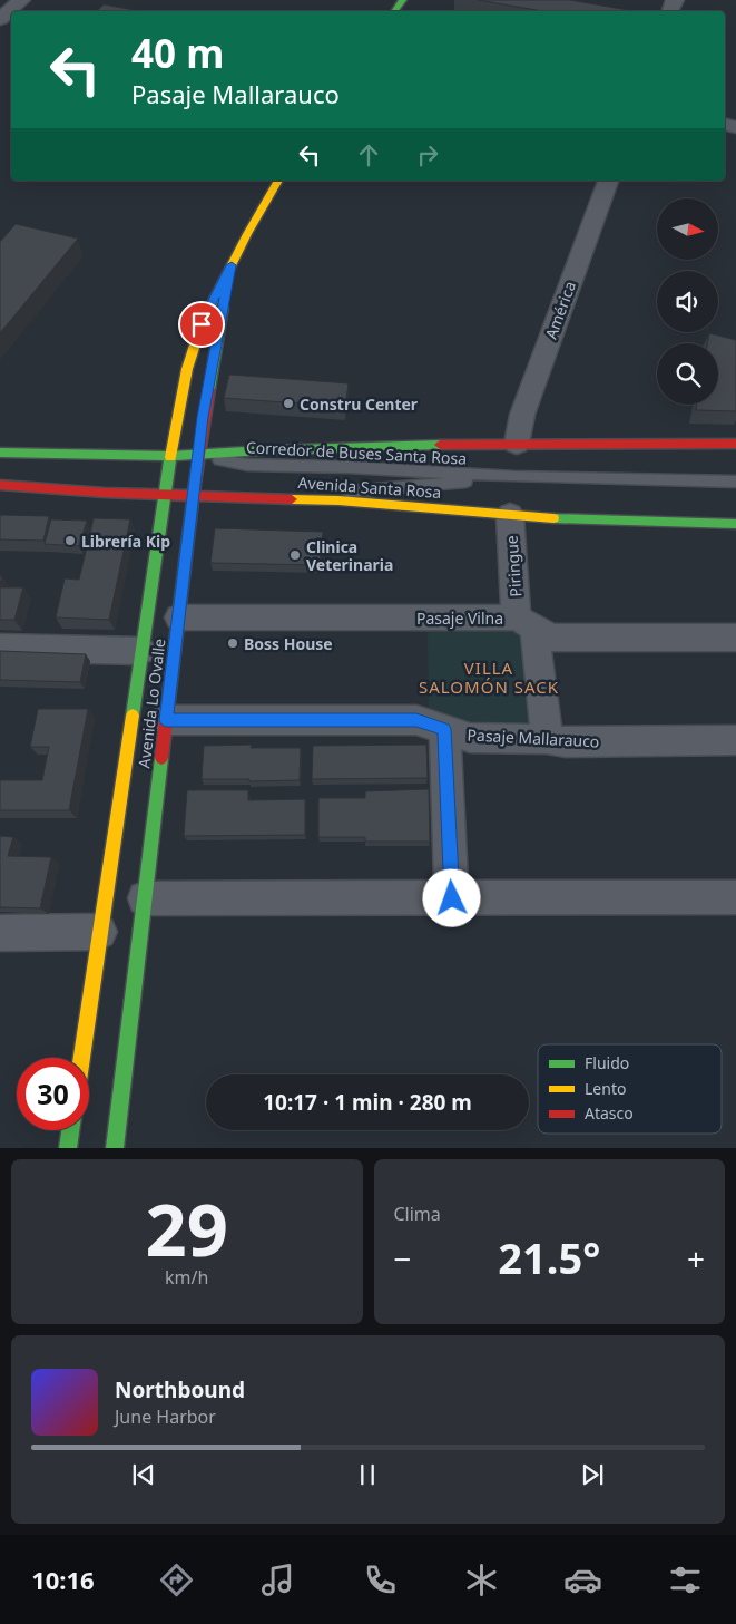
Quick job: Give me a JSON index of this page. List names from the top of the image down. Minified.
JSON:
{"streets":{"main road":["Avenida Santa Rosa","Avenida Lo Ovalle"],"street":["América","Piringue","Pasaje Vilna","Pasaje Mallarauco"],"lane":["Corredor de Buses Santa Rosa"]},"crossings":[["Corredor de Buses Santa Rosa","Avenida Santa Rosa"],["Corredor de Buses Santa Rosa","Avenida Lo Ovalle"],["Avenida Santa Rosa","Piringue"],["Avenida Santa Rosa","Avenida Lo Ovalle"],["Piringue","Pasaje Vilna"],["Piringue","Pasaje Mallarauco"],["Pasaje Vilna","Avenida Lo Ovalle"],["Avenida Lo Ovalle","Pasaje Mallarauco"]],"districts":["VILLA SALOMÓN SACK"],"places":["Constru Center","Librería Kip","Clinica Veterinaria","Boss House"],"legend":["Fluido","Lento","Atasco"],"north":"right","page":{"turn":["40 m","Pasaje Mallarauco"],"limit":"30","trip":"10:17 · 1 min · 280 m","tile":[["29","km/h"],"Clima"],"heat":["−","21.5°","+"],"song":["Northbound","June Harbor"],"tabs":"10:16"}}
